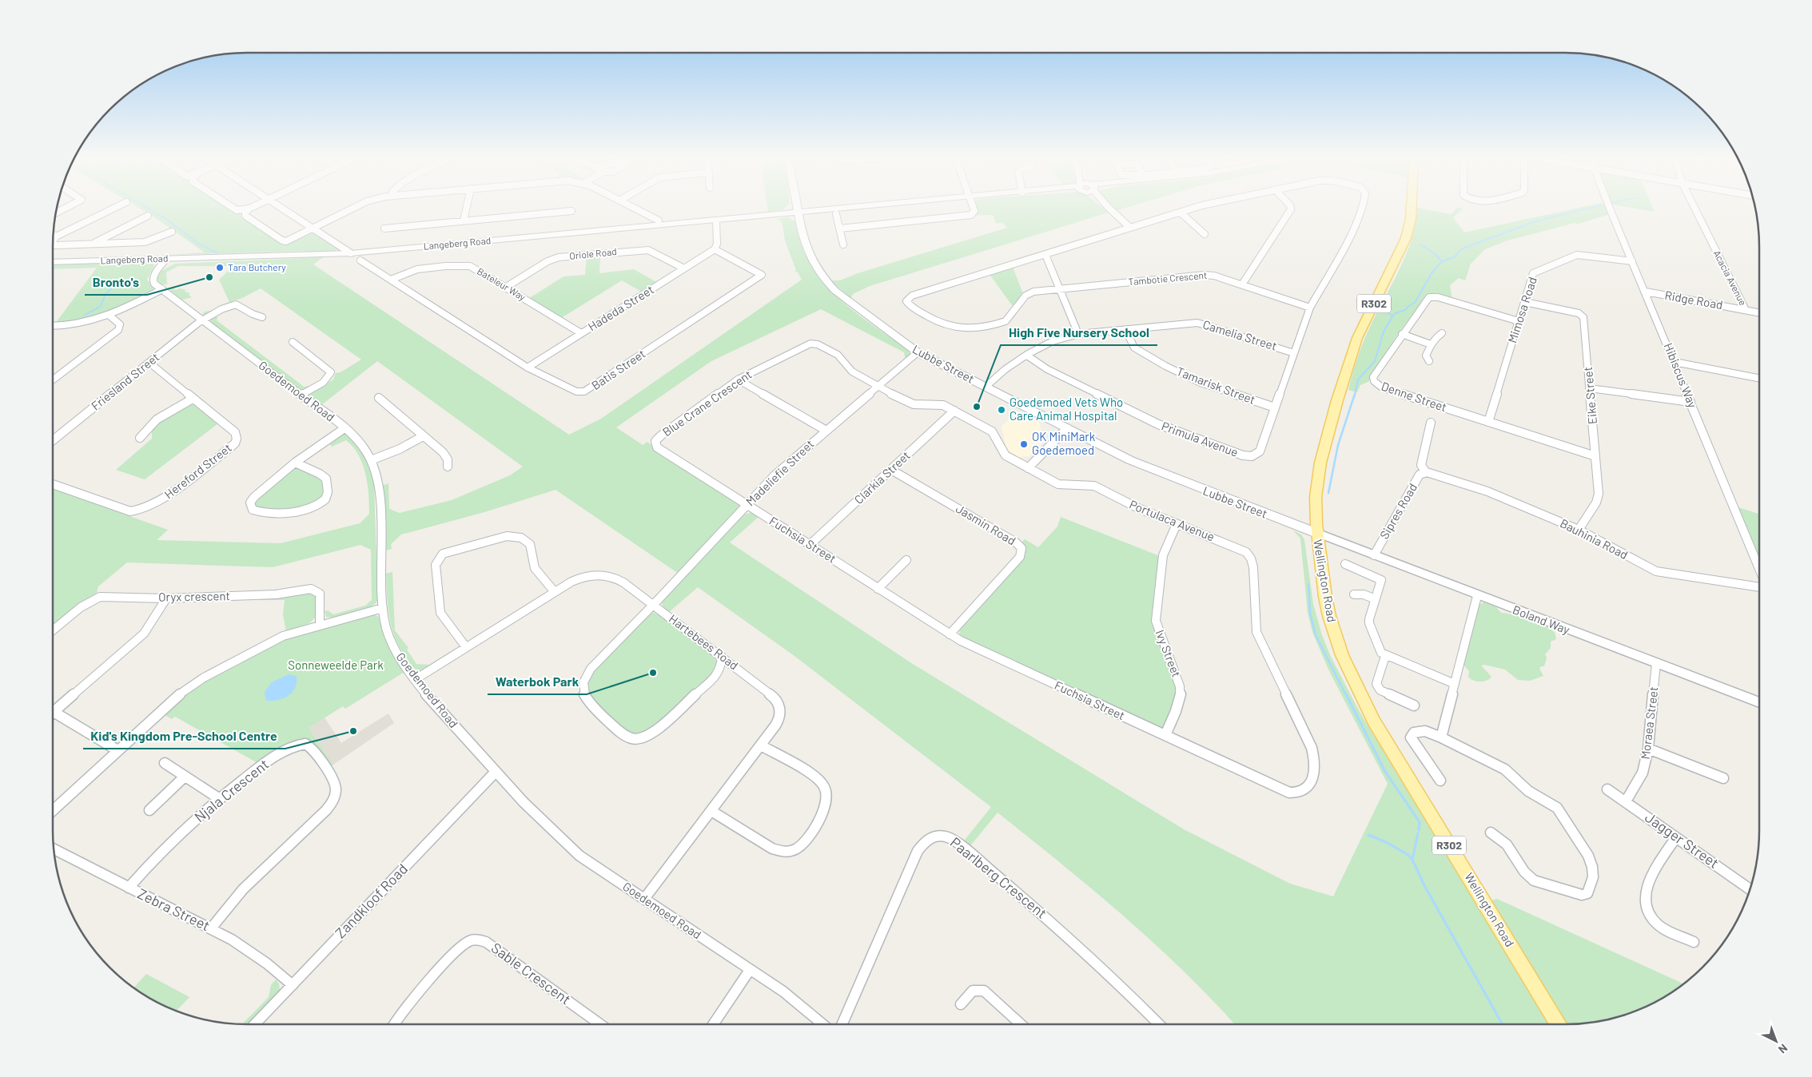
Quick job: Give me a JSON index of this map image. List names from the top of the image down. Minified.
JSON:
{"streets":{"main road":["Langeberg Road","R302","Lubbe Street","Wellington Road"],"street":["Oriole Road","Acacia Avenue","Tambotie Crescent","Bateleur Way","Ridge Road","Hadeda Street","Mimosa Road","Camelia Street","Batis Street","Hibiscus Way","Friesland Street","Tamarisk Street","Goedemoed Road","Eike Street","Denne Street","Blue Crane Crescent","Primula Avenue","Hereford Street","Madeliefie Street","Clarkia Street","Sipres Road","Portulaca Avenue","Jasmin Road","Bauhinia Road","Fuchsia Street","Oryx crescent","Boland Way","Hartebees Road","Ivy Street","Moraea Street","Njala Crescent","Jagger Street","Paarlberg Crescent","Zandkloof Road","Zebra Street","Sable Crescent"]},"crossings":[["Langeberg Road","Lubbe Street"],["Langeberg Road","Goedemoed Road"],["Oriole Road","Bateleur Way"],["Oriole Road","Hadeda Street"],["Acacia Avenue","Ridge Road"],["Tambotie Crescent","Primula Avenue"],["Bateleur Way","Hadeda Street"],["Bateleur Way","Batis Street"],["Ridge Road","Hibiscus Way"],["Hadeda Street","Batis Street"],["Mimosa Road","Hibiscus Way"],["Mimosa Road","Eike Street"],["Mimosa Road","Denne Street"],["Camelia Street","Lubbe Street"],["Camelia Street","Tamarisk Street"],["Camelia Street","Primula Avenue"],["Lubbe Street","Madeliefie Street"],["Lubbe Street","Wellington Road"],["Lubbe Street","Boland Way"],["Friesland Street","Goedemoed Road"],["Friesland Street","Hereford Street"],["Tamarisk Street","Primula Avenue"],["Goedemoed Road","Hartebees Road"],["Goedemoed Road","Zandkloof Road"],["Eike Street","Denne Street"],["Eike Street","Bauhinia Road"],["Blue Crane Crescent","Madeliefie Street"],["Blue Crane Crescent","Portulaca Avenue"],["Blue Crane Crescent","Fuchsia Street"],["Madeliefie Street","Portulaca Avenue"],["Madeliefie Street","Fuchsia Street"],["Madeliefie Street","Hartebees Road"],["Clarkia Street","Portulaca Avenue"],["Clarkia Street","Jasmin Road"],["Clarkia Street","Fuchsia Street"],["Sipres Road","Bauhinia Road"],["Sipres Road","Boland Way"],["Portulaca Avenue","Fuchsia Street"],["Portulaca Avenue","Ivy Street"],["Jasmin Road","Fuchsia Street"],["Fuchsia Street","Ivy Street"],["Wellington Road","Boland Way"],["Boland Way","Moraea Street"],["Moraea Street","Jagger Street"],["Njala Crescent","Zebra Street"],["Zandkloof Road","Zebra Street"]],"parks":["Sonneweelde Park"],"places":["Tara Butchery","Bronto's","High Five Nursery School","Goedemoed Vets Who Care Animal Hospital","OK MiniMark Goedemoed","Waterbok Park","Kid's Kingdom Pre-School Centre"],"north":"bottom right"}
